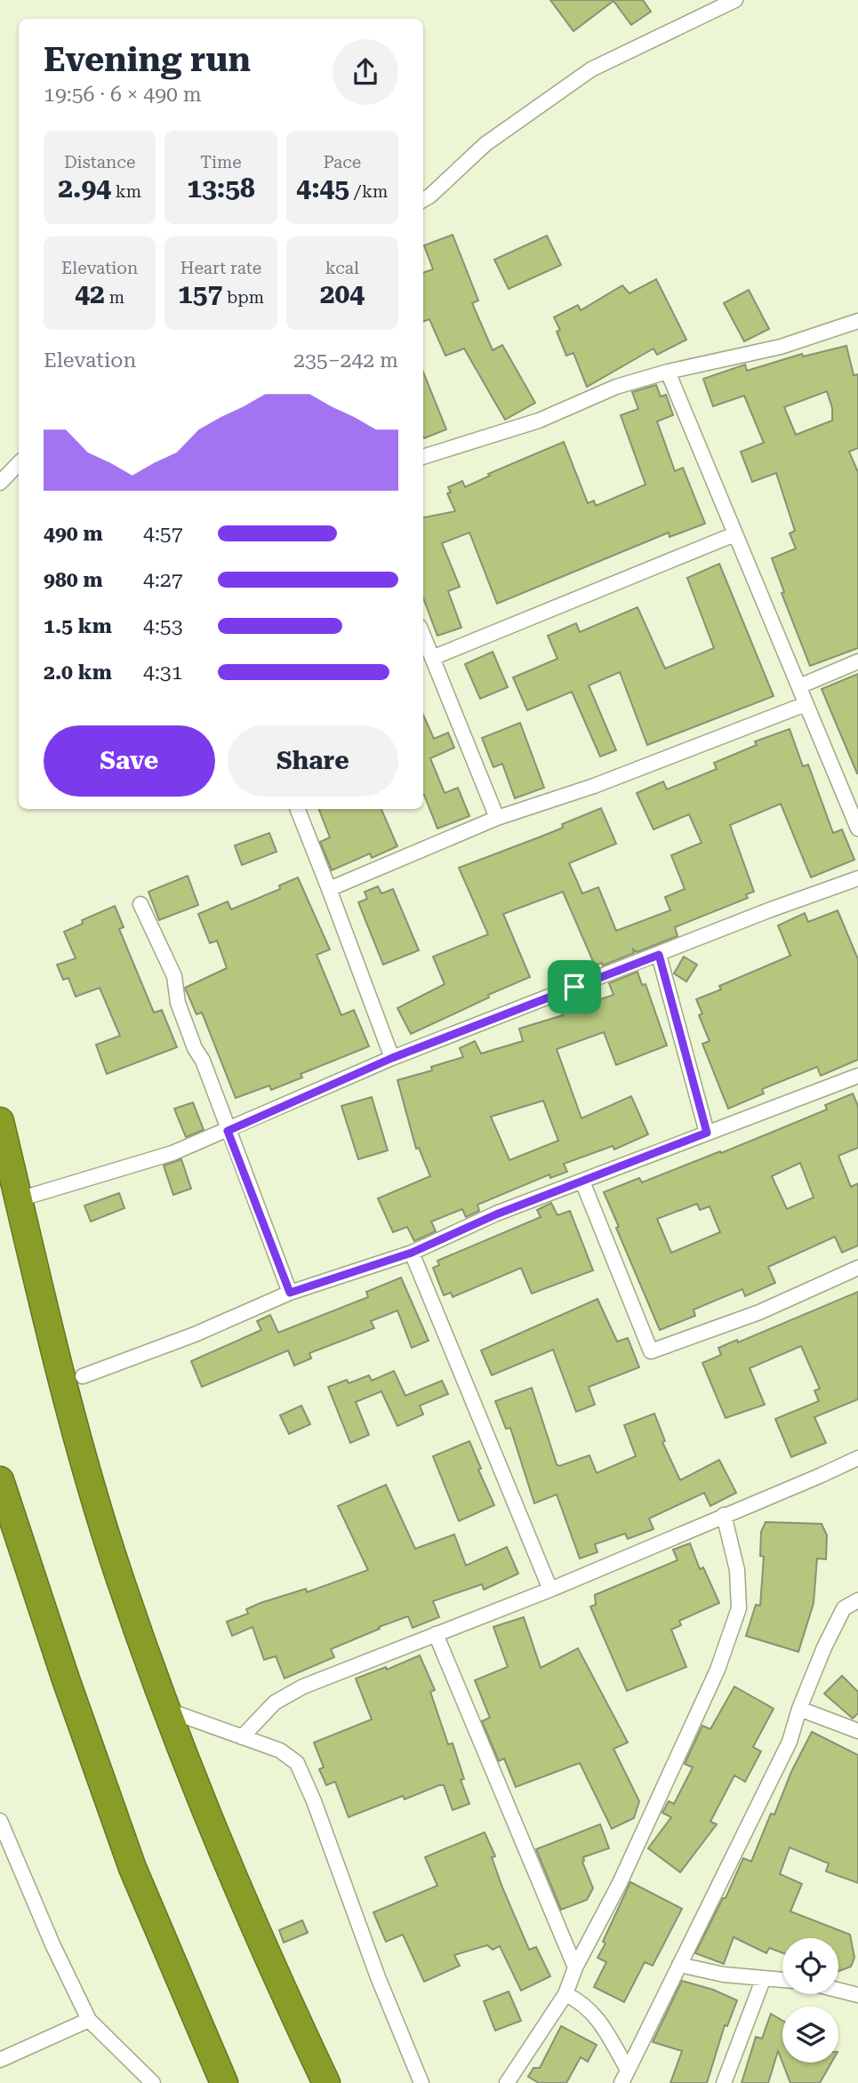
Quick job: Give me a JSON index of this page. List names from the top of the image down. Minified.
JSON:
{"page":{"heading":["Evening run","19:56 · 6 × 490 m"],"stats":[["Distance","2.94 km"],["Time","13:58"],["Pace","4:45 /km"],["Elevation","42 m"],["Heart rate","157 bpm"],["kcal","204"]],"chart":["Elevation","235–242 m"],"list":[{"name":"490 m","note":"4:57"},{"name":"980 m","note":"4:27"},{"name":"1.5 km","note":"4:53"},{"name":"2.0 km","note":"4:31"}],"buttons":["Save","Share"]}}
